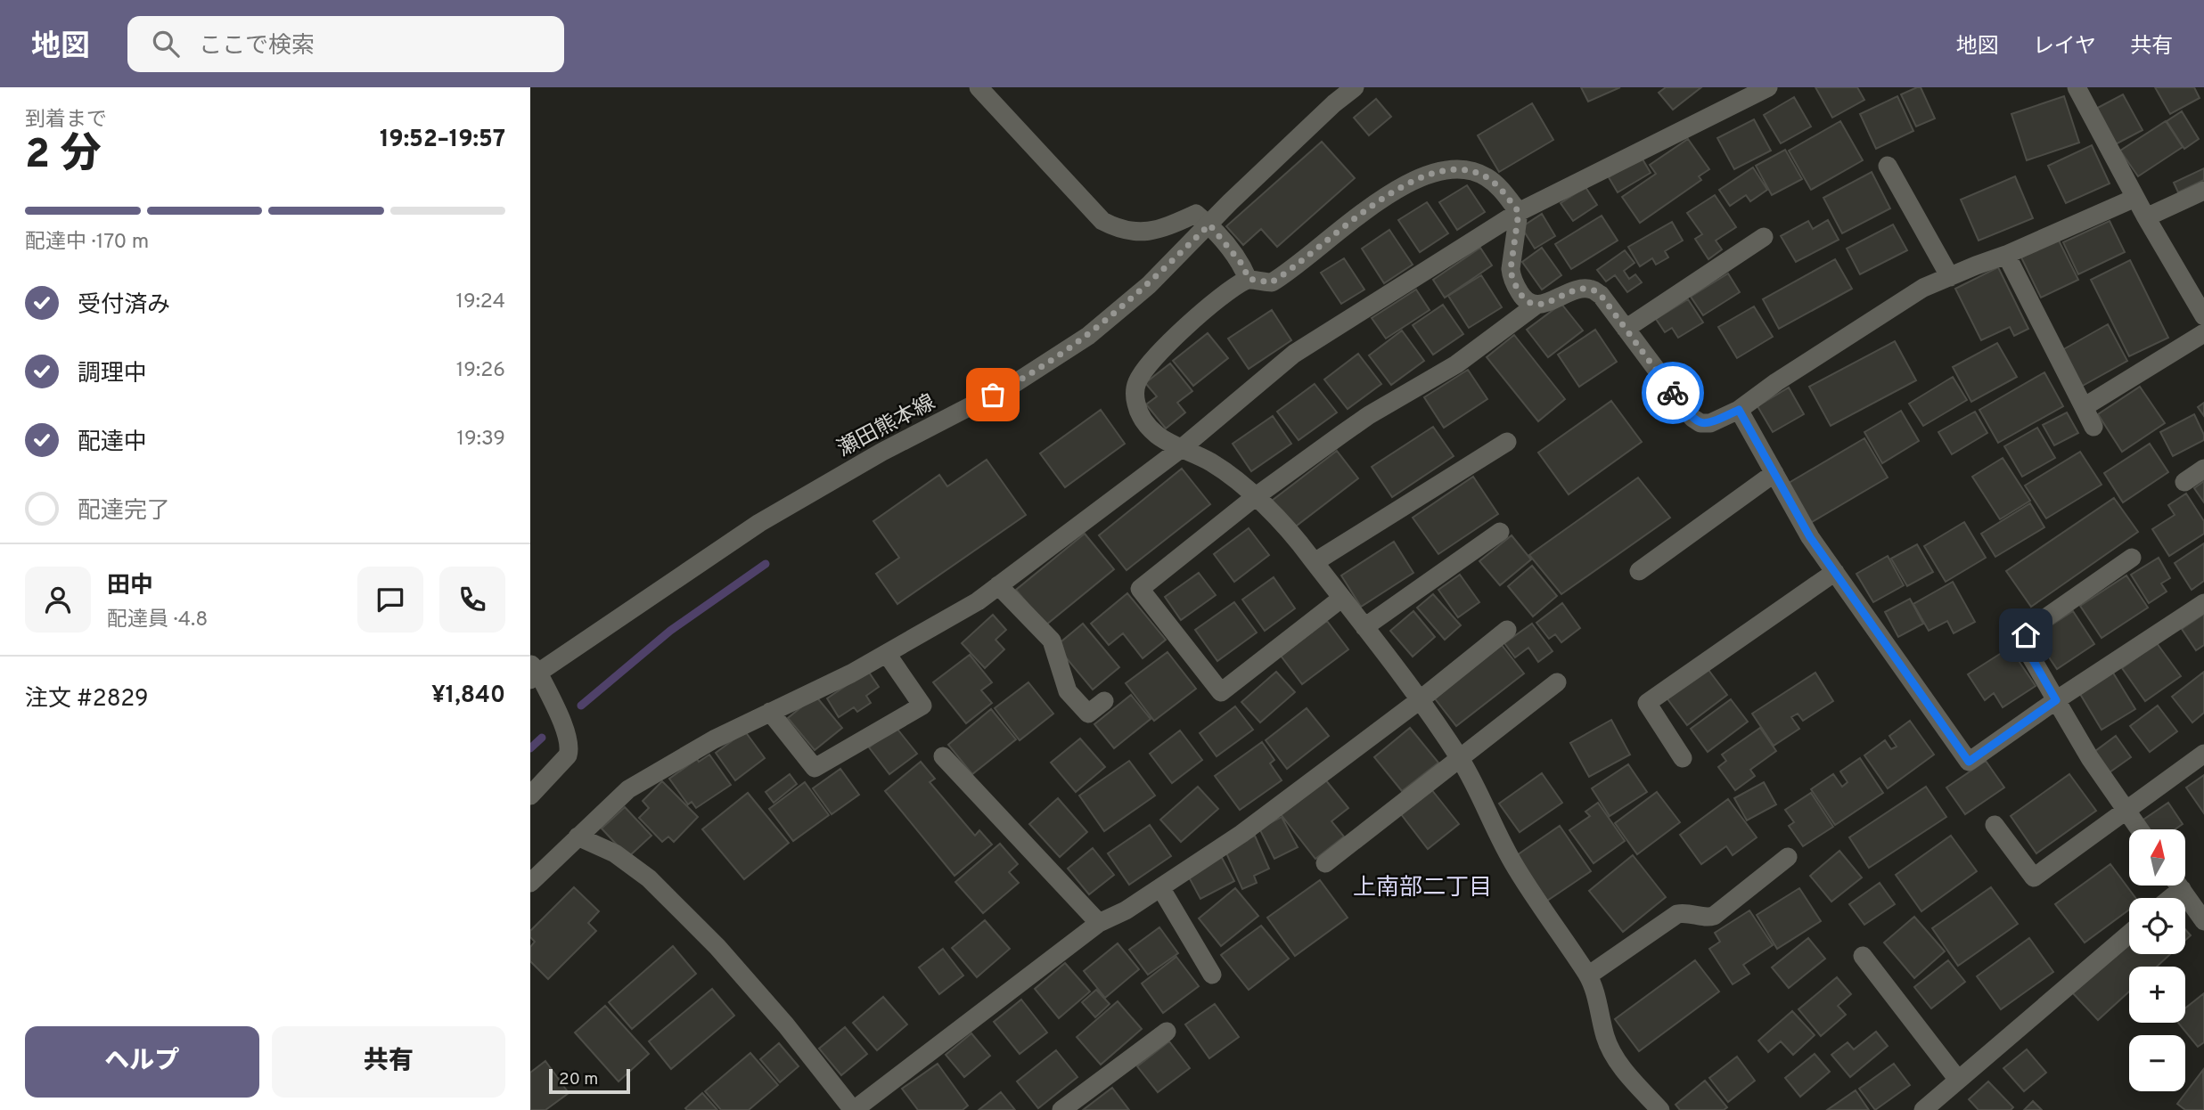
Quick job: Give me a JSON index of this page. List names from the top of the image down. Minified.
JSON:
{"streets":{"street":["瀬田熊本線"]},"districts":["上南部二丁目"],"scale_bar":"20 m","north":"top","page":{"header":"地図","search":"ここで検索","nav":["地図","レイヤ","共有"],"heading":["2 分","到着まで","19:52–19:57"],"panel":["田中","配達員 · 4.8","注文 #2829","¥1,840"],"bar":"配達中 · 170 m","list":[["受付済み","19:24"],["調理中","19:26"],["配達中","19:39"],"配達完了"],"map_buttons":["+","−"],"buttons":["ヘルプ","共有"],"scale":"20 m"}}
